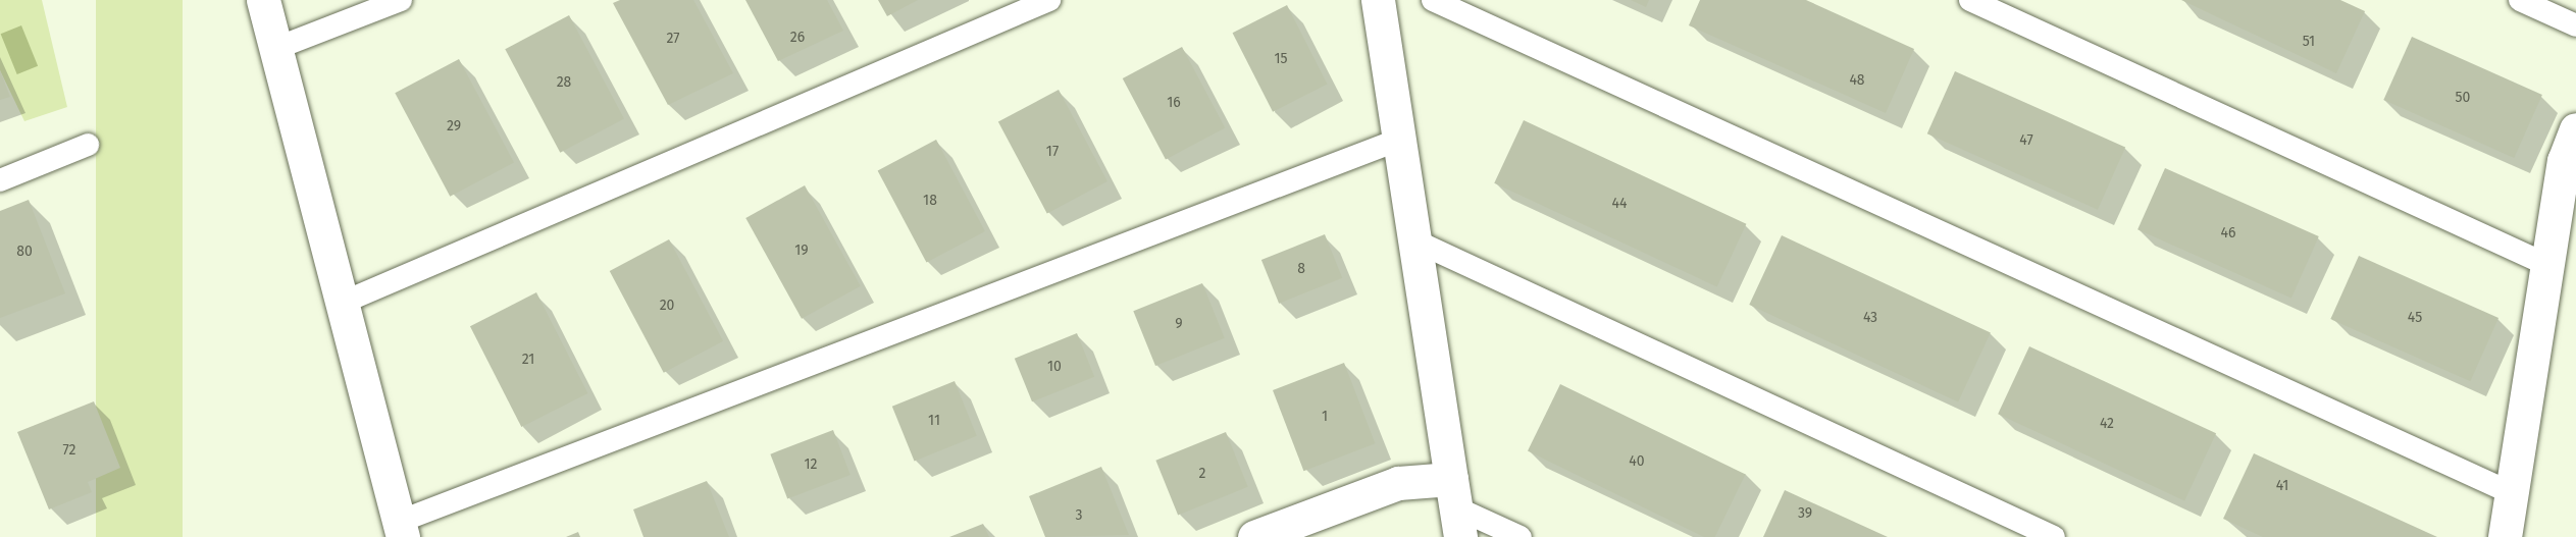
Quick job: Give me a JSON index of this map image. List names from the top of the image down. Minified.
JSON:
{"house_numbers":["26","27","51","15","48","28","50","16","29","47","17","18","44","46","19","80","8","20","43","45","9","21","10","1","11","42","72","40","12","2","41","39","3"]}
